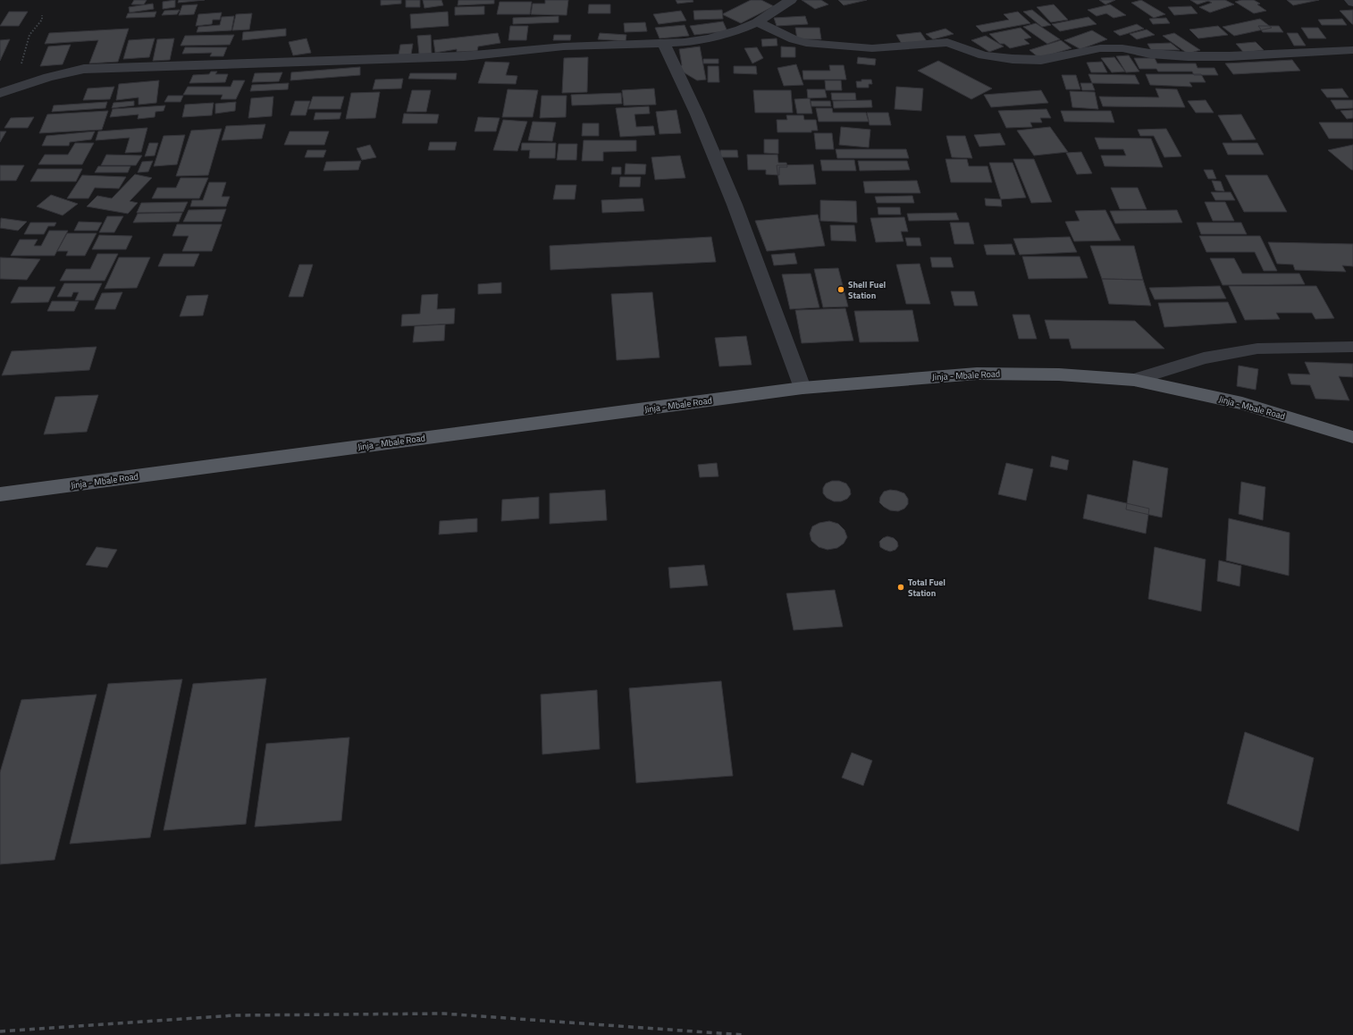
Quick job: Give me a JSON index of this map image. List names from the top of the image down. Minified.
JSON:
{"streets":{"main road":["Jinja - Mbale Road"]},"places":["Shell Fuel Station","Total Fuel Station"]}
